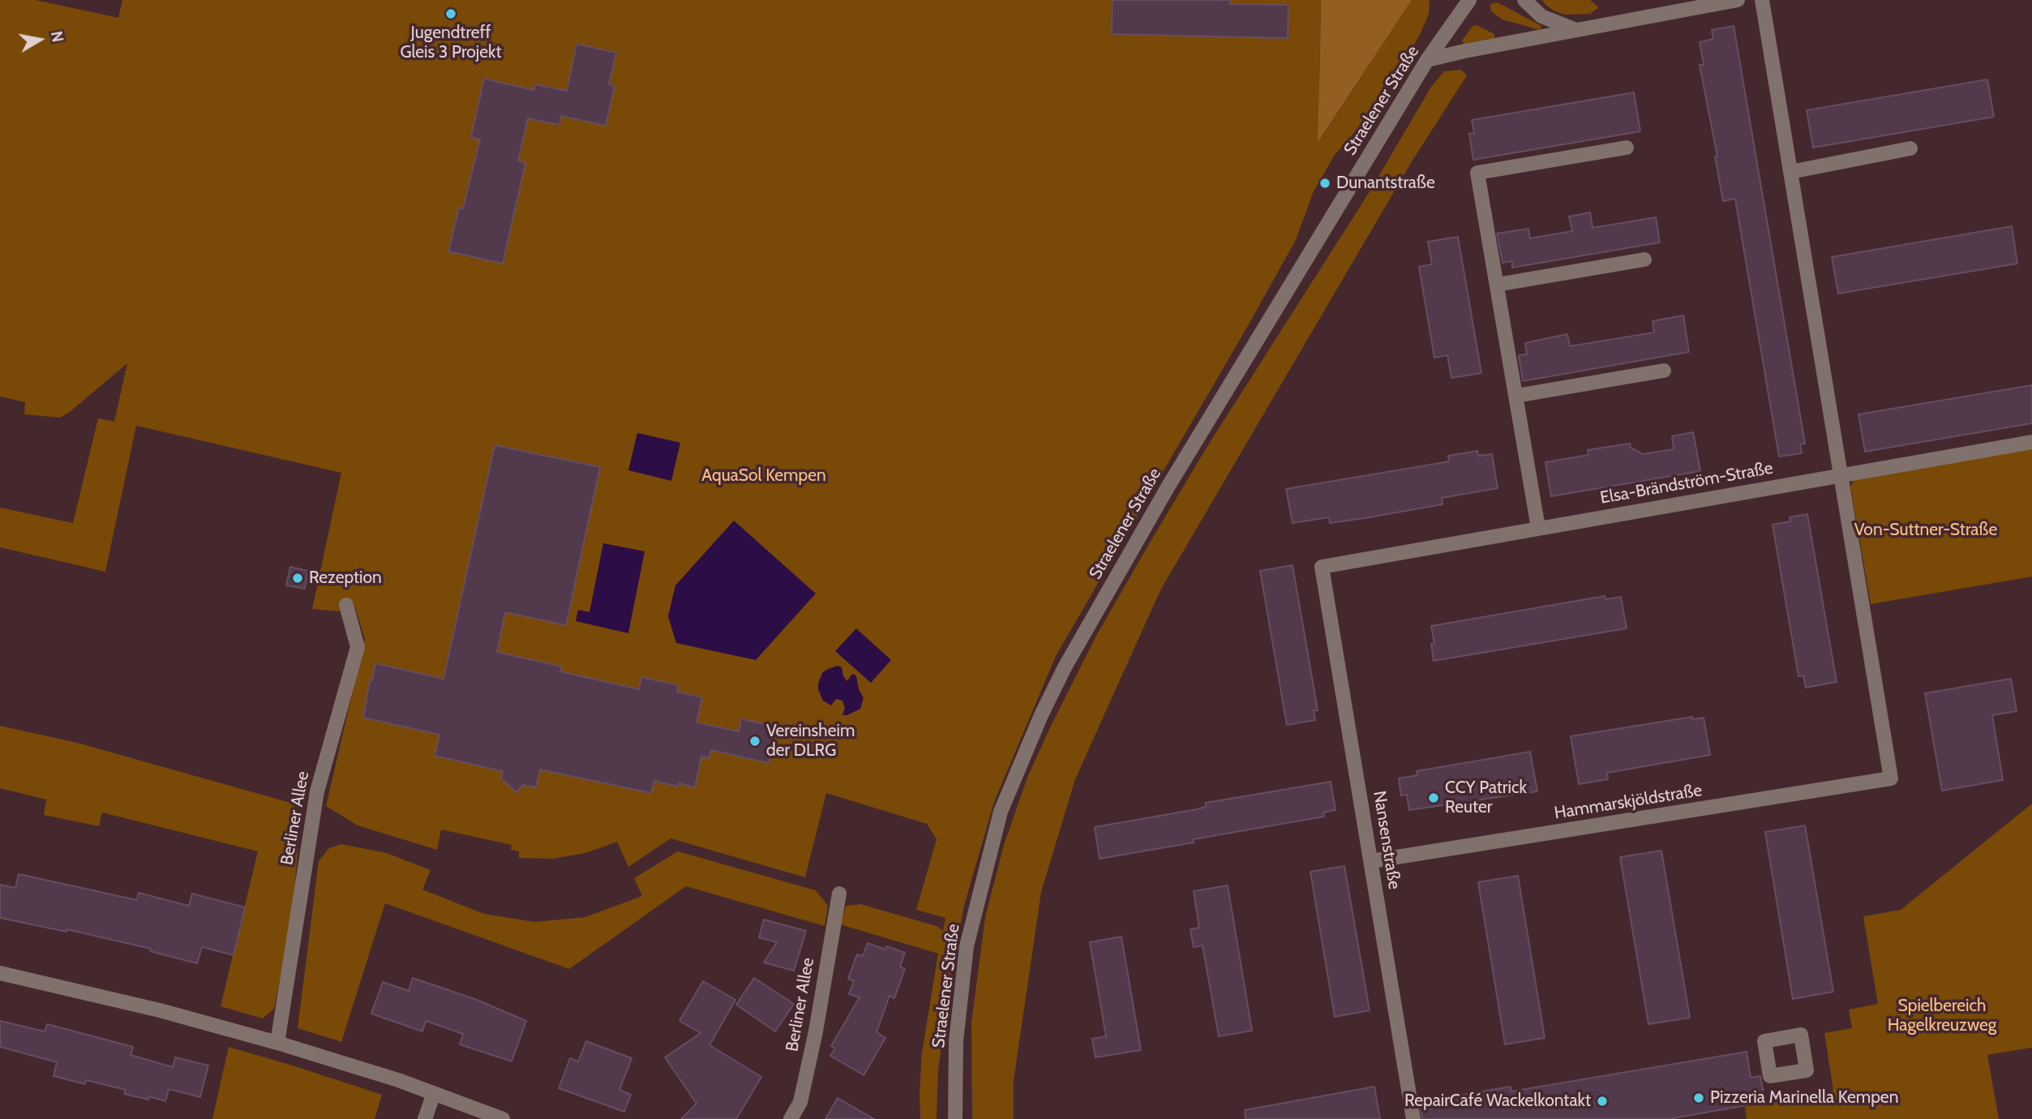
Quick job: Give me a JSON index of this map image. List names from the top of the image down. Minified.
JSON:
{"streets":{"street":["Straelener Straße","Elsa-Brändström-Straße","Hammarskjöldstraße","Berliner Allee","Nansenstraße"]},"crossings":[["Elsa-Brändström-Straße","Hammarskjöldstraße"],["Elsa-Brändström-Straße","Nansenstraße"],["Hammarskjöldstraße","Nansenstraße"]],"parks":["AquaSol Kempen","Von-Suttner-Straße","Spielbereich Hagelkreuzweg"],"places":["Jugendtreff Gleis 3 Projekt","Dunantstraße","Rezeption","Vereinsheim der DLRG","CCY Patrick Reuter","Pizzeria Marinella Kempen","RepairCafé Wackelkontakt"],"north":"right"}
